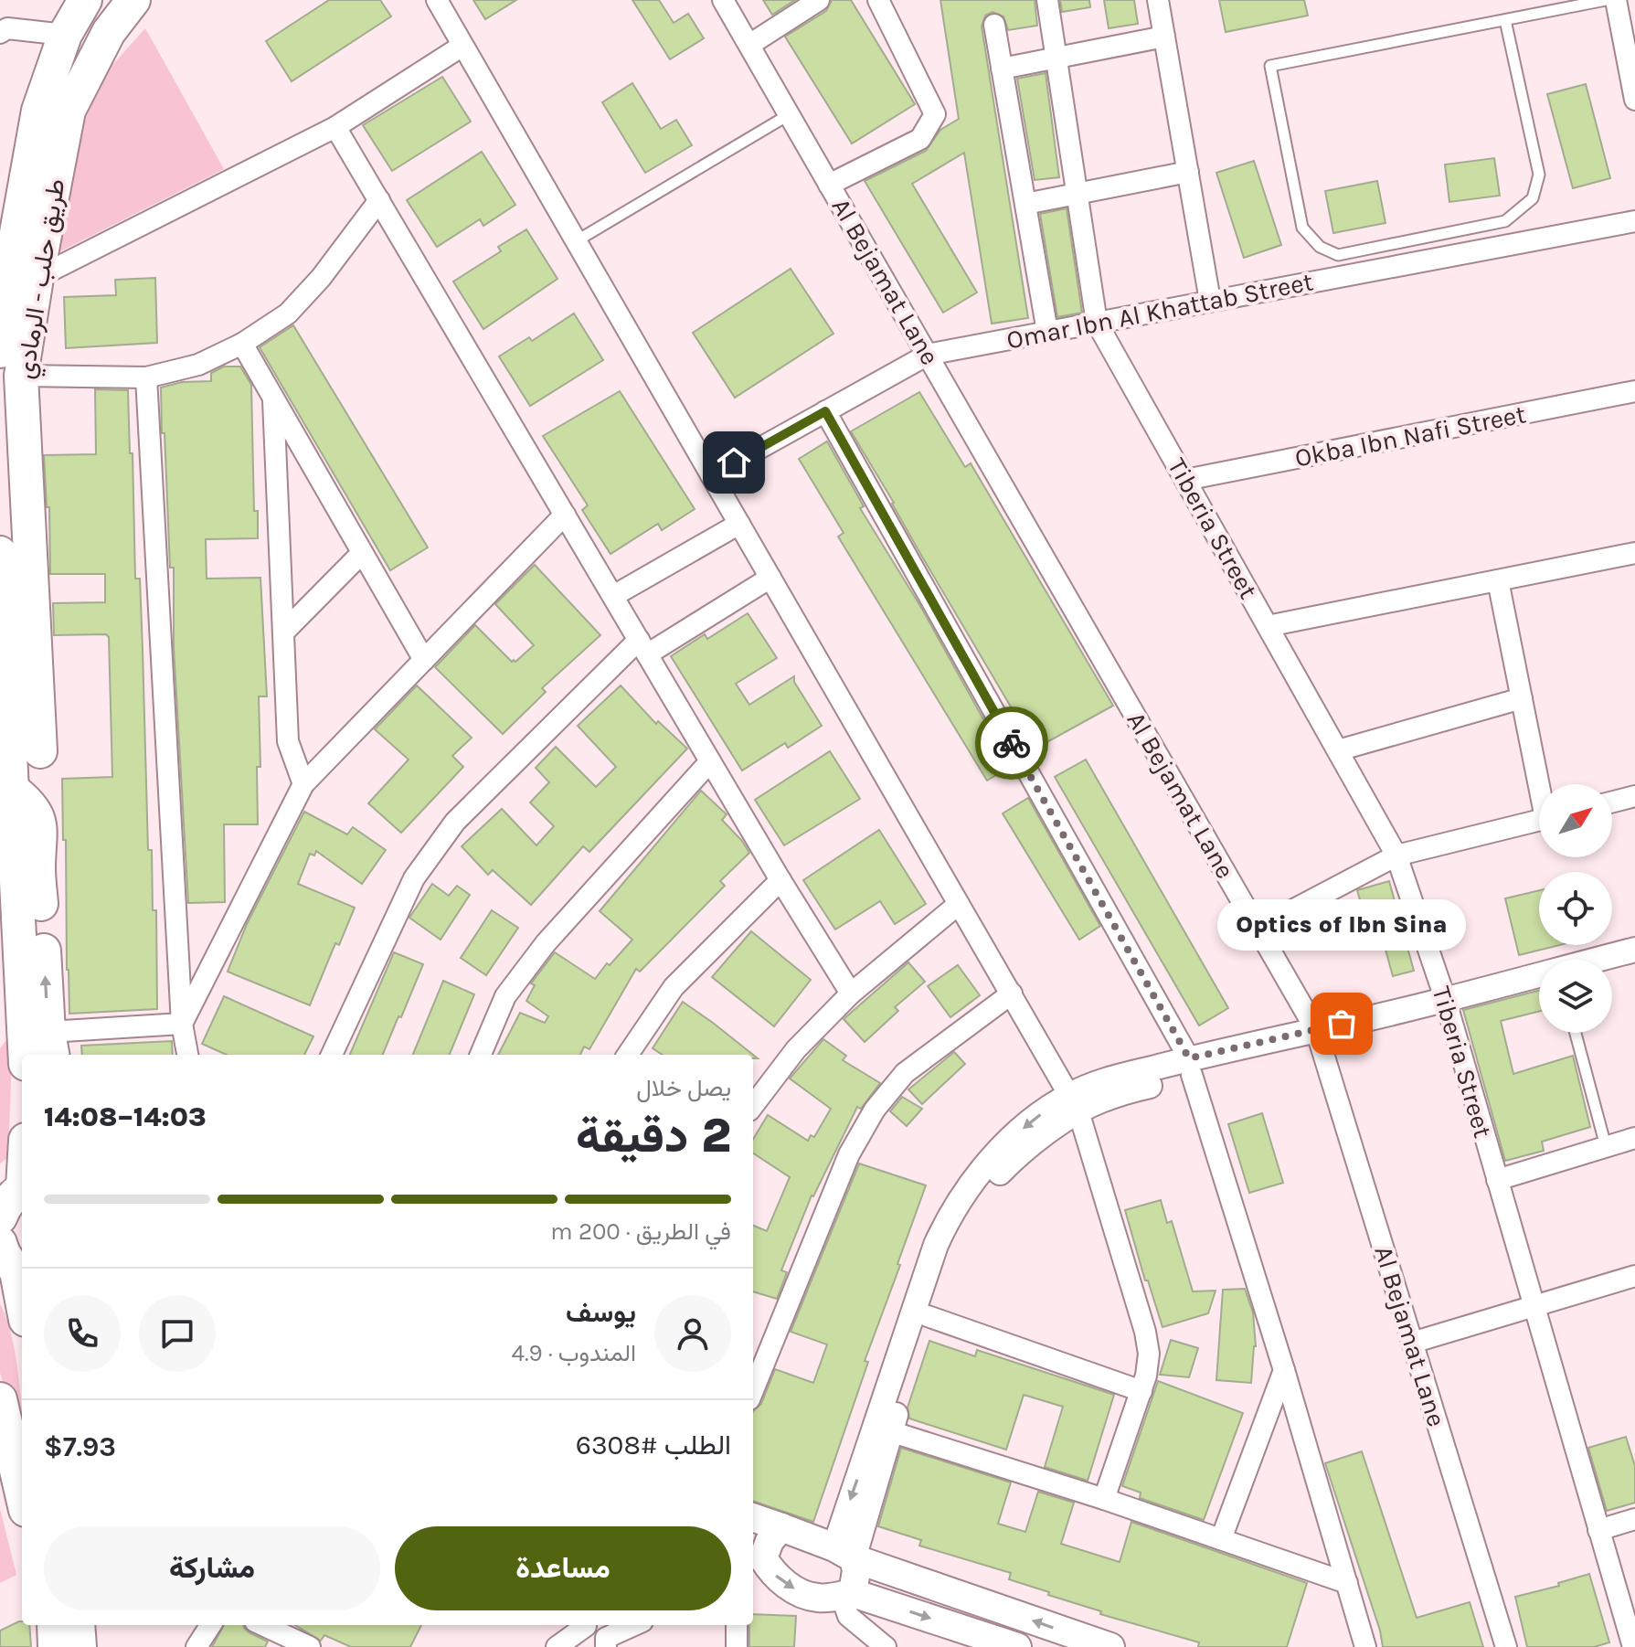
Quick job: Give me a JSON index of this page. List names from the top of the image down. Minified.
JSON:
{"streets":{"highway":["طريق حلب - الرمادي"],"street":["Al Bejamat Lane","Omar Ibn Al Khattab Street","Okba Ibn Nafi Street","Tiberia Street"]},"crossings":[["Al Bejamat Lane","Omar Ibn Al Khattab Street"],["Omar Ibn Al Khattab Street","Tiberia Street"],["Okba Ibn Nafi Street","Tiberia Street"]],"places":["Optics of Ibn Sina"],"north":"top right","page":{"bubble":"Optics of Ibn Sina","heading":["2 دقيقة","يصل خلال","14:03–14:08"],"panel":["يوسف","المندوب · 4.9","الطلب #6308","$7.93"],"bar":"في الطريق · 200 m","buttons":["مساعدة","مشاركة"]}}
